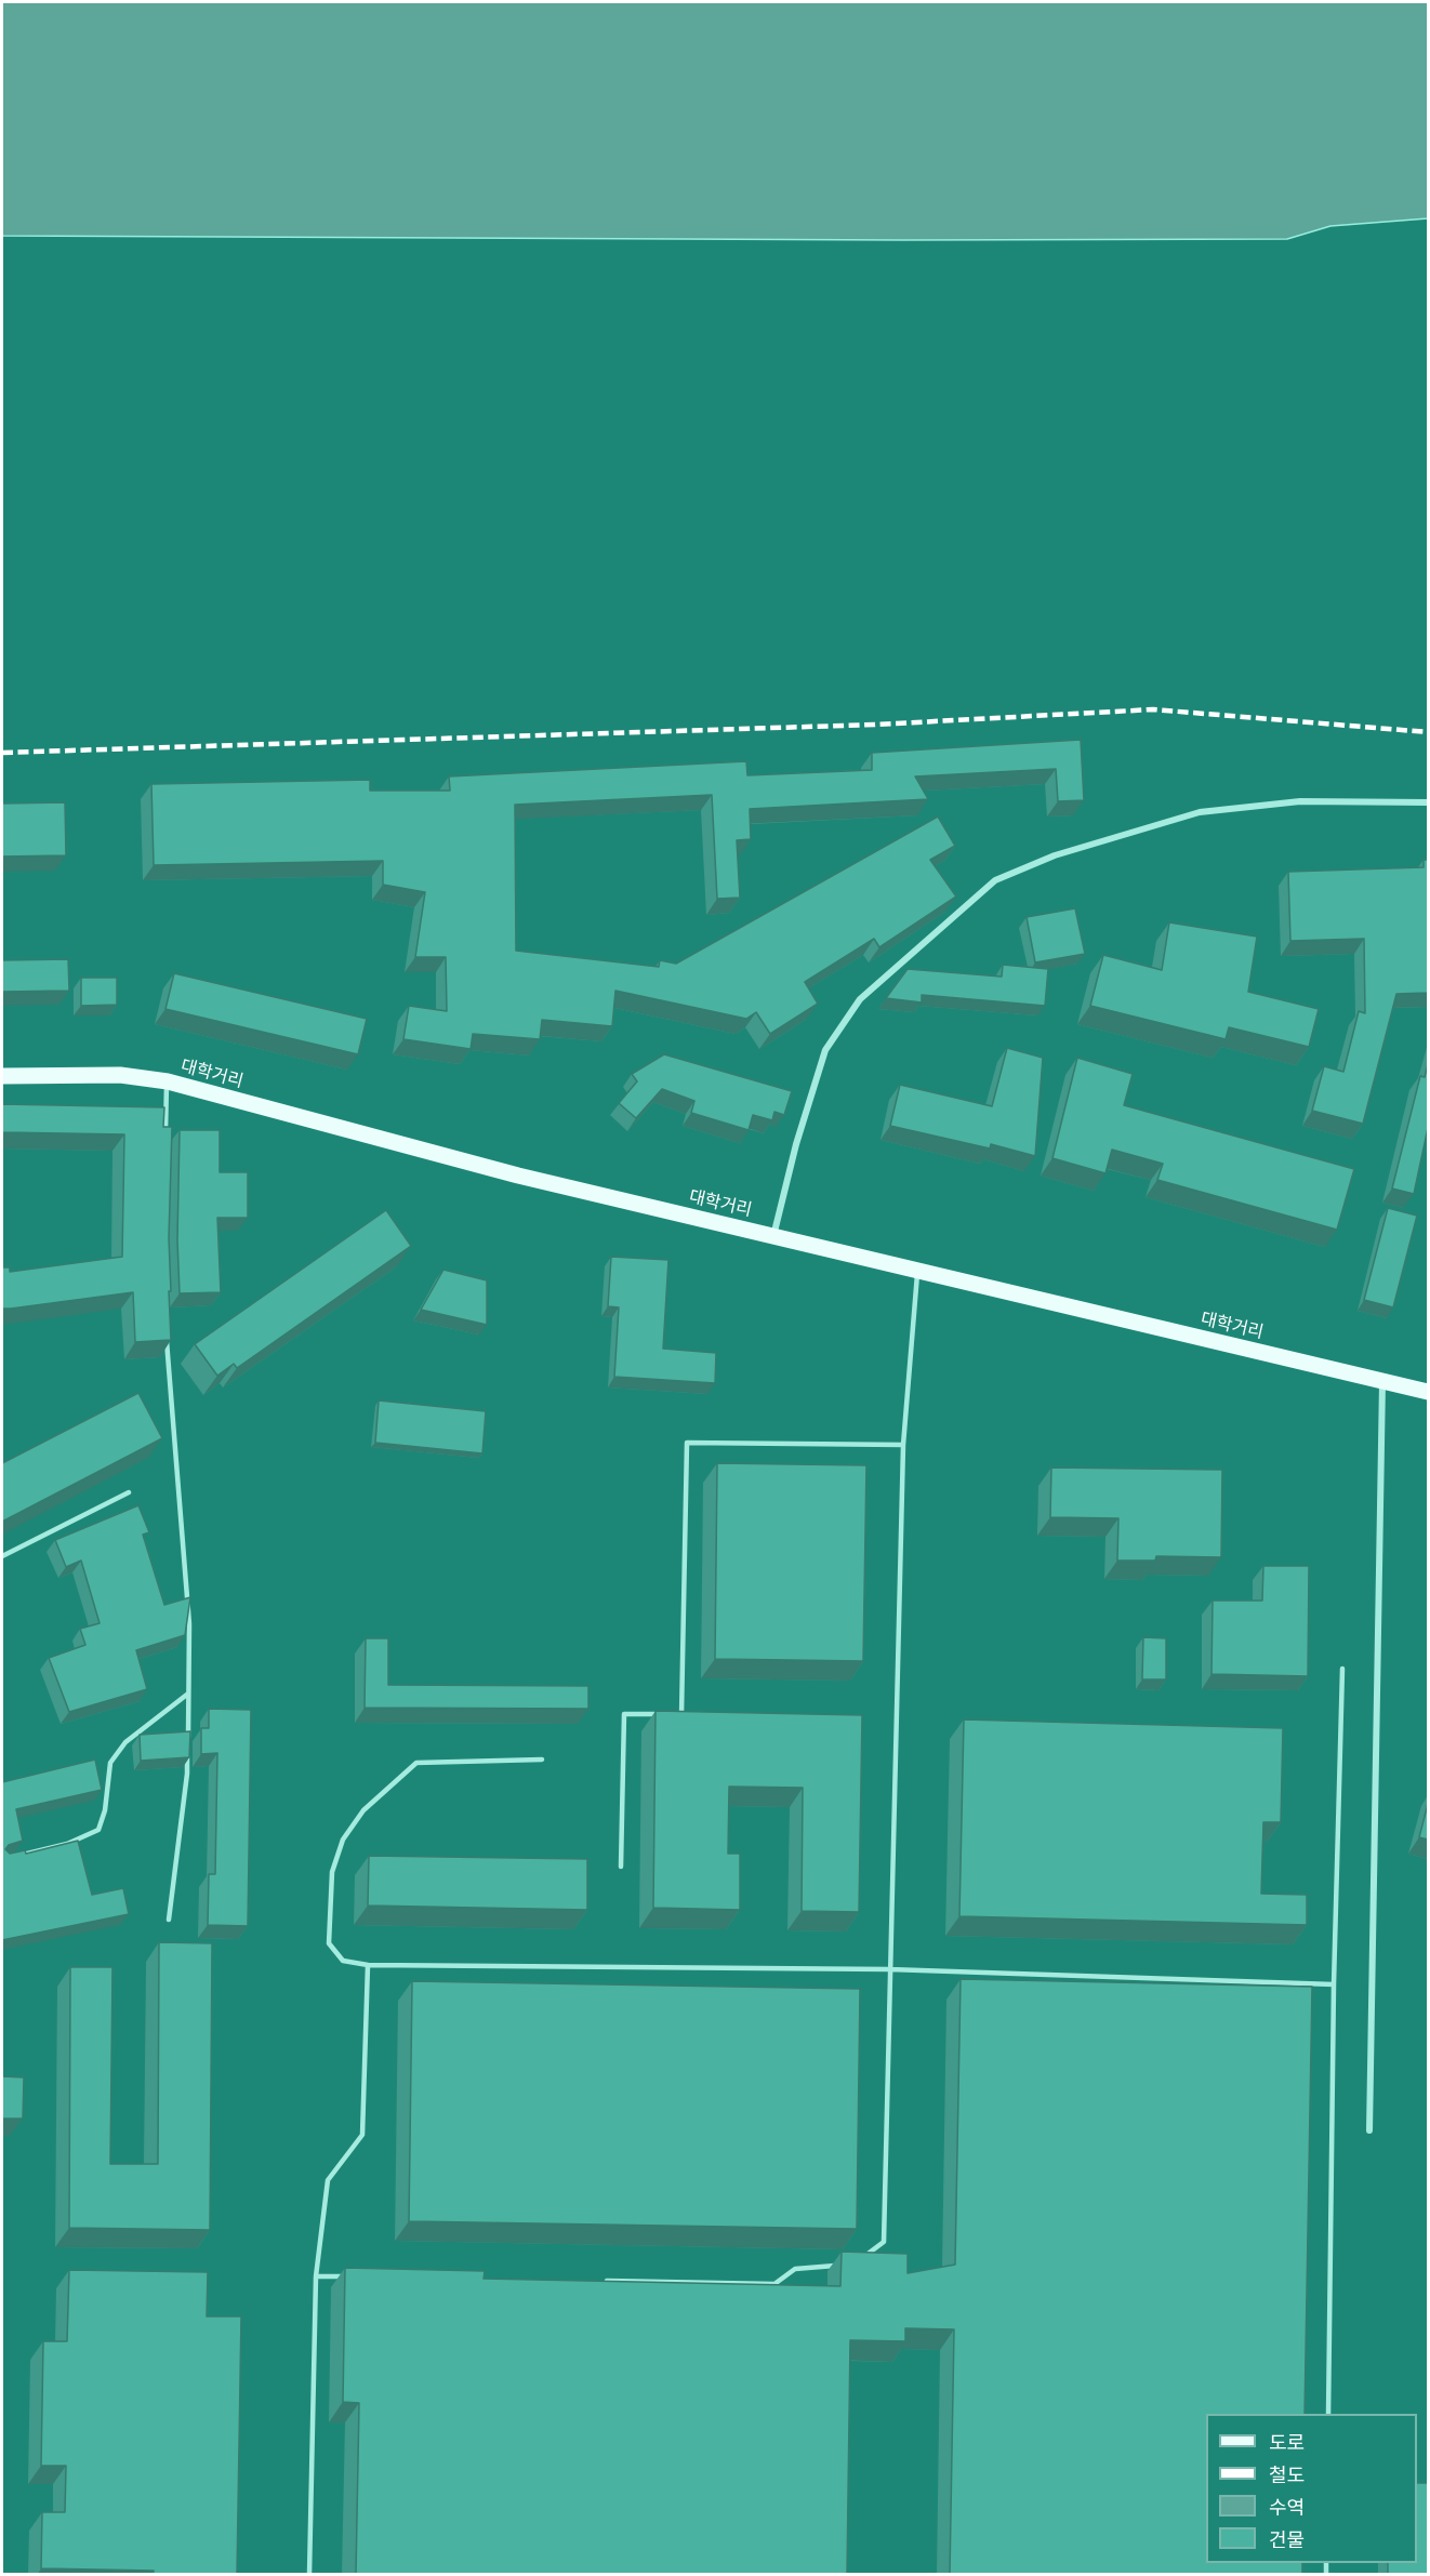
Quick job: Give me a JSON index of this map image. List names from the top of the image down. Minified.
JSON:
{"streets":{"main road":["대학거리"]},"legend":["도로","철도","수역","건물"]}
